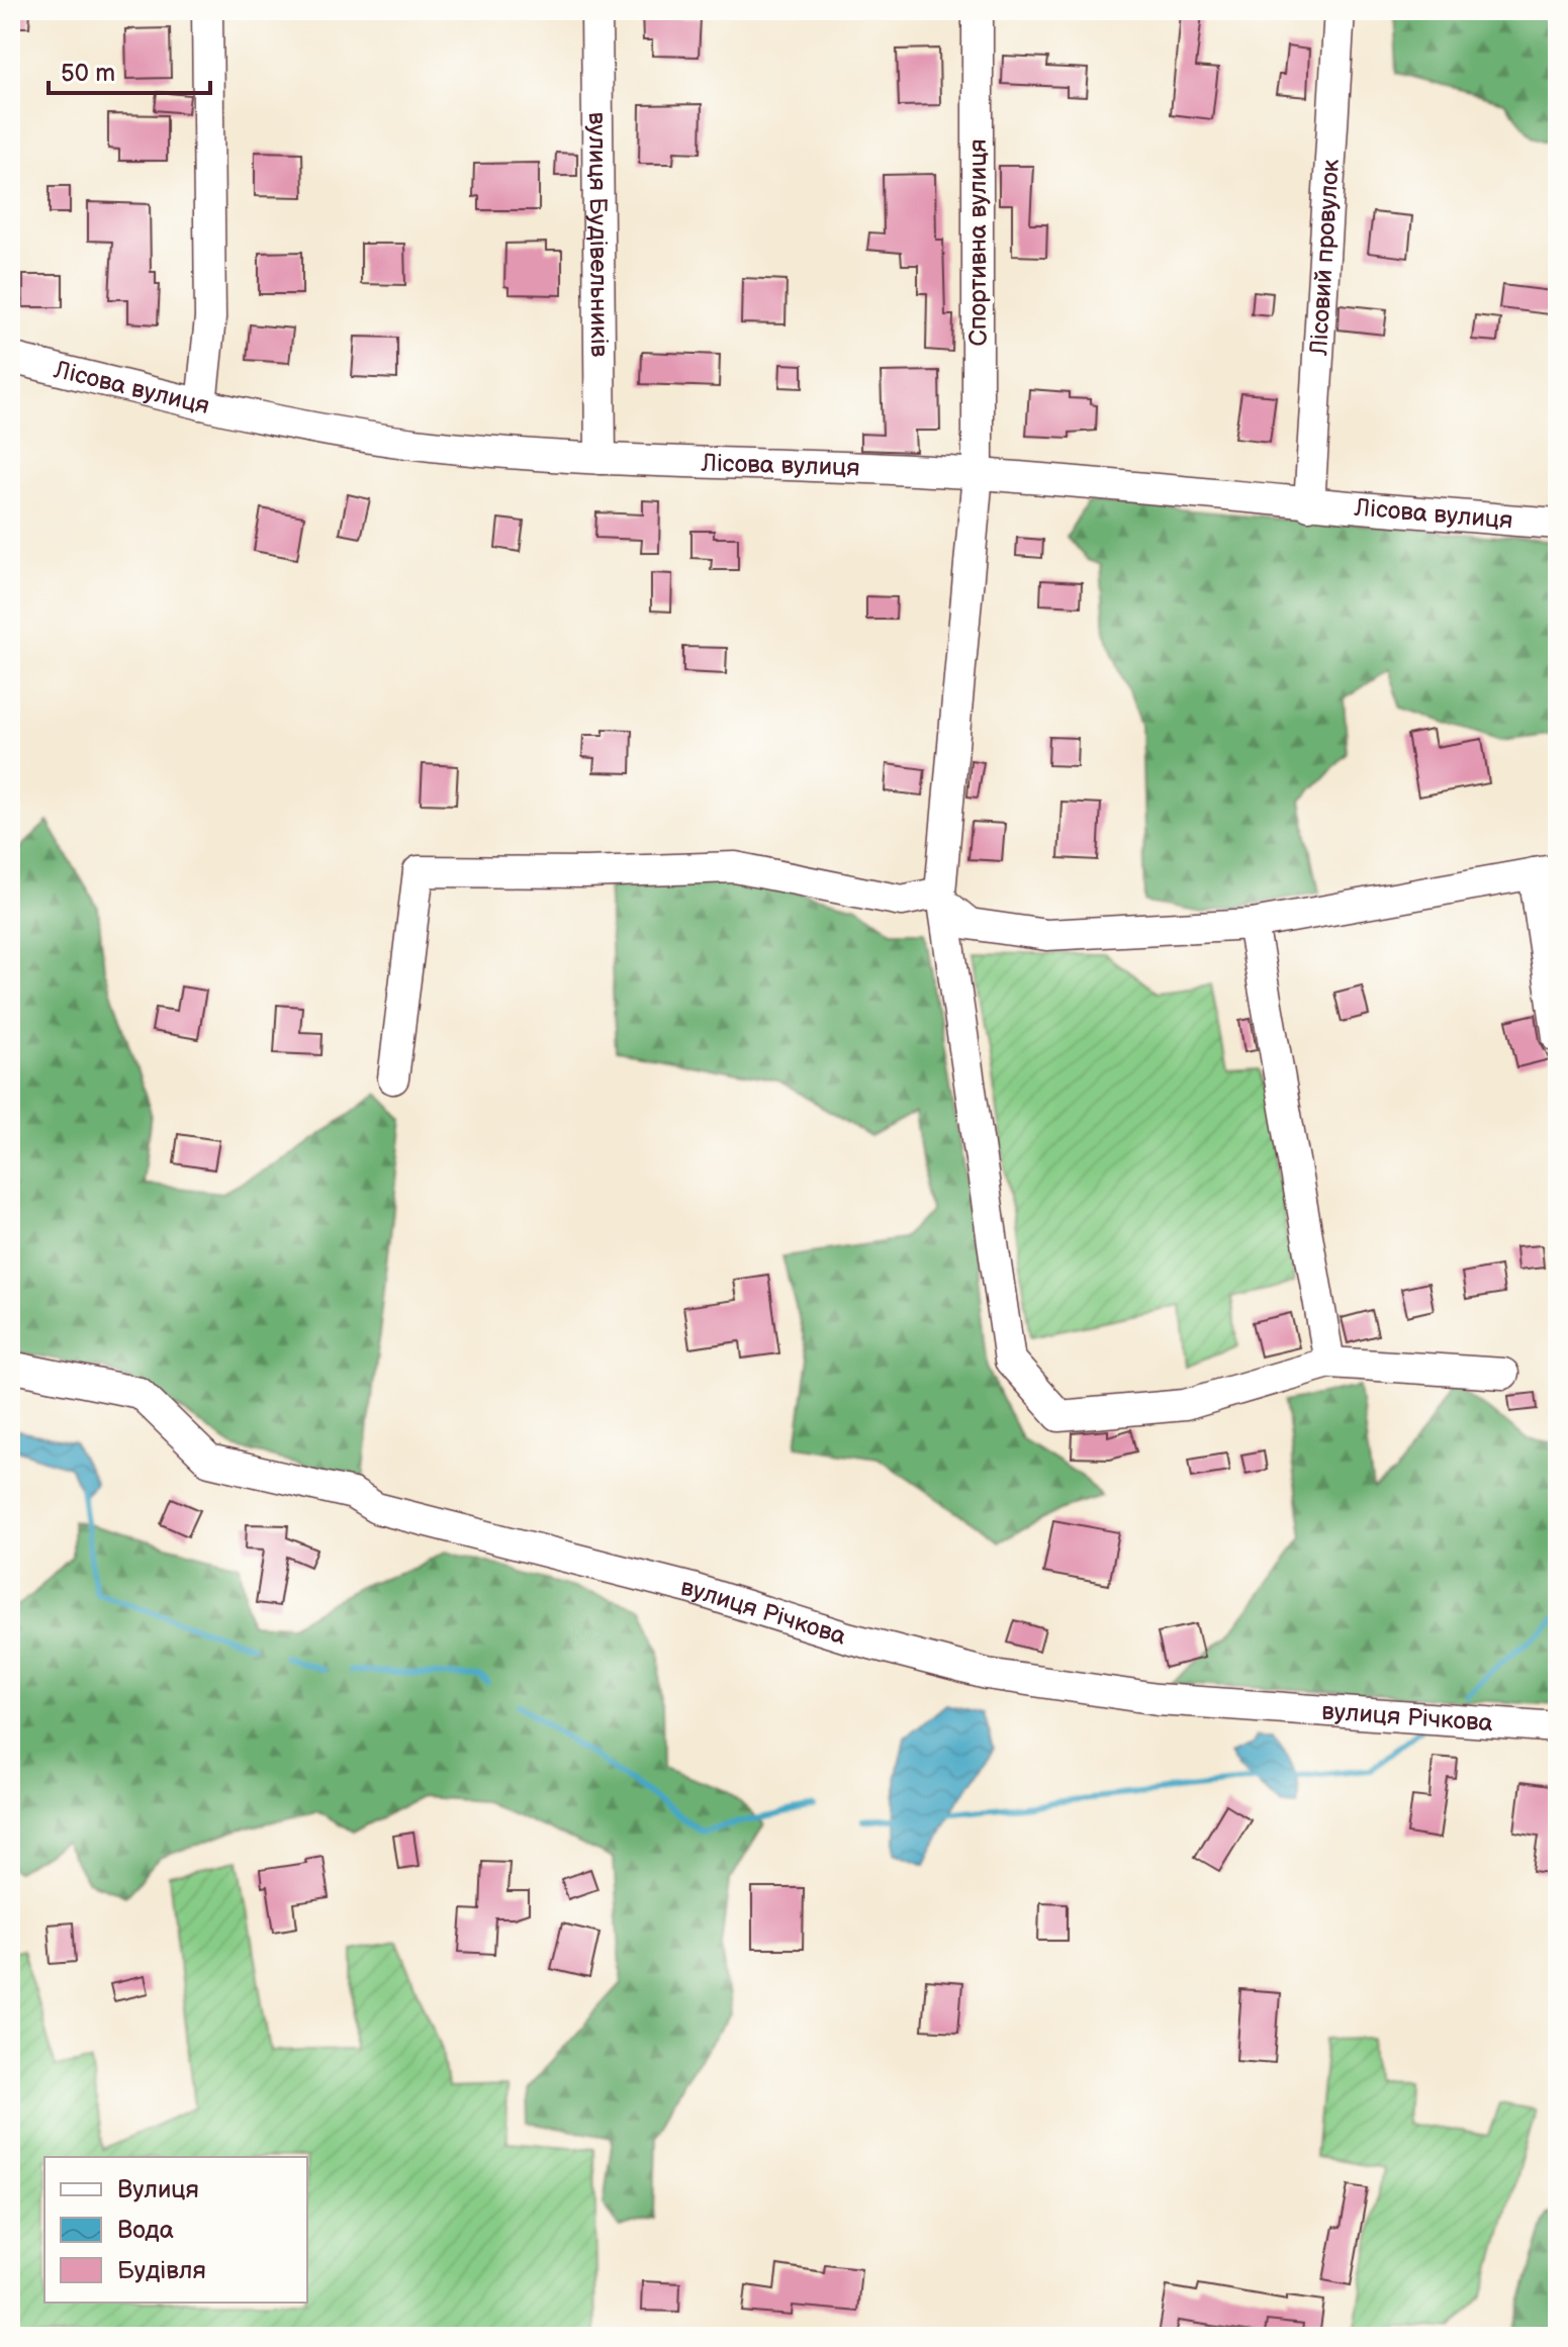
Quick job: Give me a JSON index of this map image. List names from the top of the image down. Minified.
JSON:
{"streets":{"street":["вулиця Будівельників","Спортивна вулиця","Лісовий провулок","Лісова вулиця","вулиця Річкова"]},"crossings":[["вулиця Будівельників","Лісова вулиця"],["Спортивна вулиця","Лісова вулиця"],["Лісовий провулок","Лісова вулиця"]],"legend":["Вулиця","Вода","Будівля"],"scale_bar":"50 m"}
